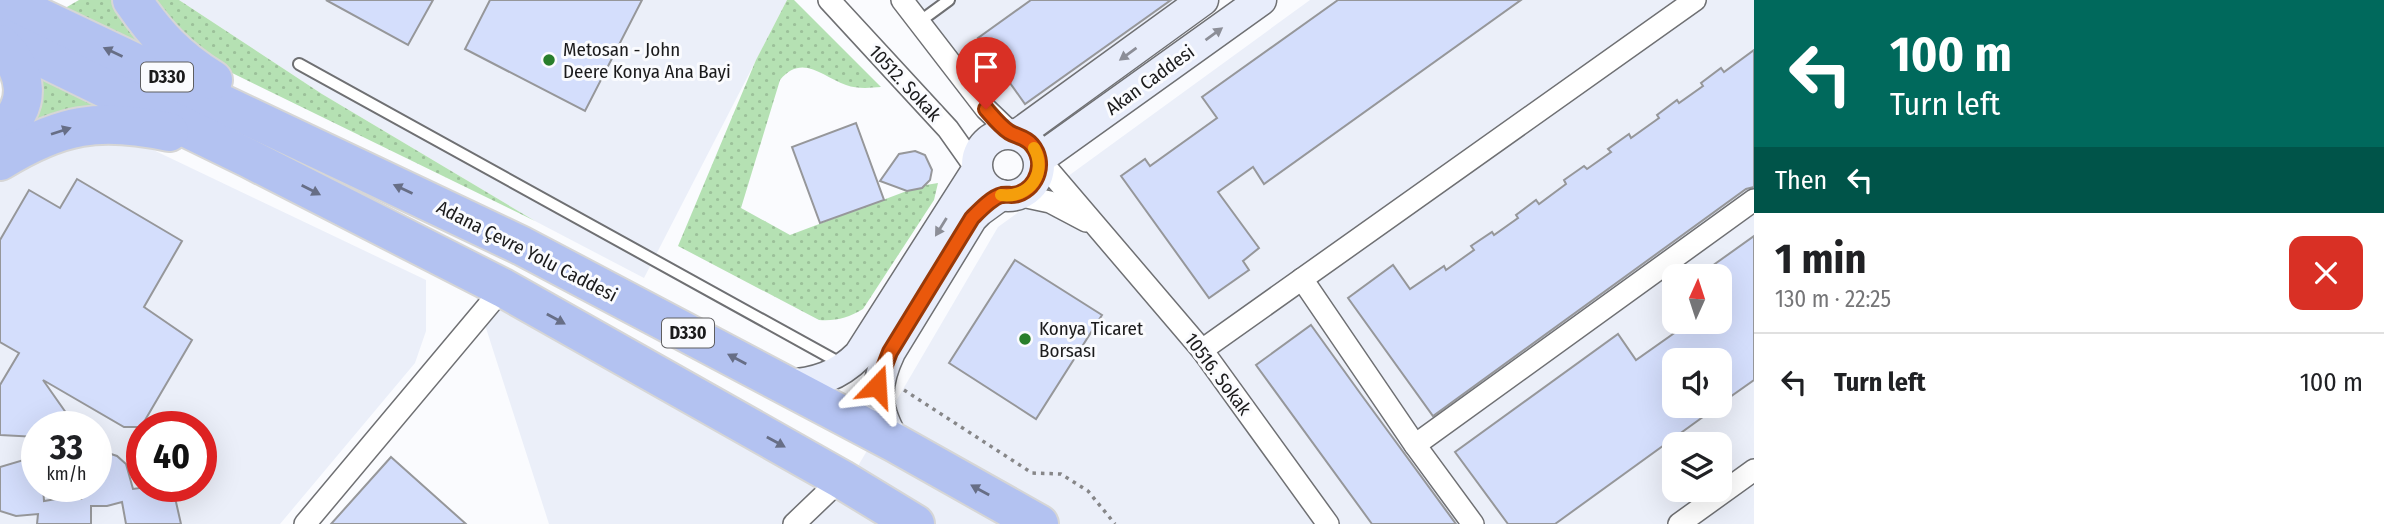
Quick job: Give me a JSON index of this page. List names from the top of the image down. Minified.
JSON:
{"streets":{"highway":["D330","Adana Çevre Yolu Caddesi"],"street":["Akan Caddesi","10512. Sokak","10516. Sokak"]},"crossings":[["Akan Caddesi","10512. Sokak"],["Akan Caddesi","10516. Sokak"],["10512. Sokak","10516. Sokak"]],"places":["Metosan - John Deere Konya Ana Bayi","Konya Ticaret Borsası"],"north":"top","page":{"turn":["100 m","Turn left"],"then":"Then","heading":["1 min","130 m · 22:25"],"list":[{"name":"Turn left","value":"100 m"}],"speed":"33 km/h","limit":"40"}}
